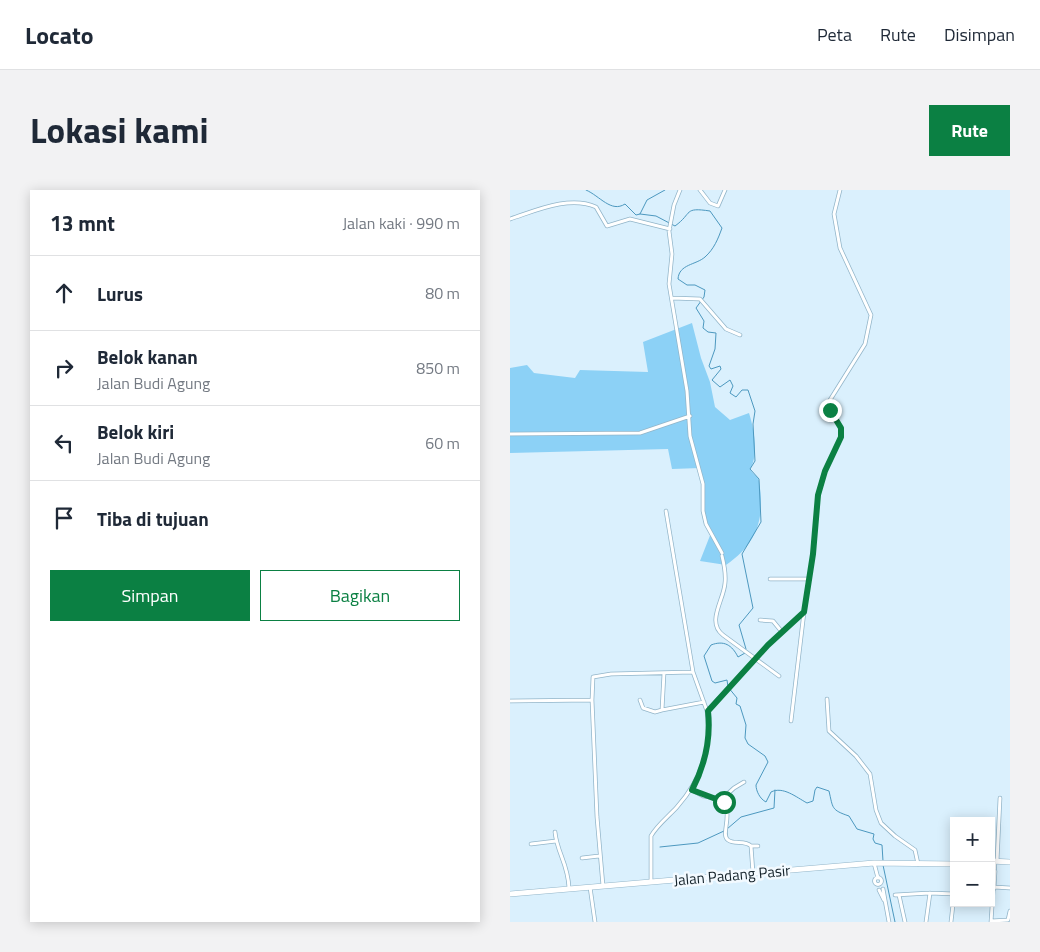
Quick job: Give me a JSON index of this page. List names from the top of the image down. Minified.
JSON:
{"streets":{"highway":["Jalan Padang Pasir"]},"page":{"header":"Locato","nav":["Peta","Rute","Disimpan"],"title":"Lokasi kami","buttons":["Rute",["Simpan","Bagikan"]],"heading":["13 mnt","Jalan kaki · 990 m"],"list":[["Lurus","80 m"],["Belok kanan","Jalan Budi Agung","850 m"],["Belok kiri","Jalan Budi Agung","60 m"],"Tiba di tujuan"],"map_buttons":["+","−"]}}
